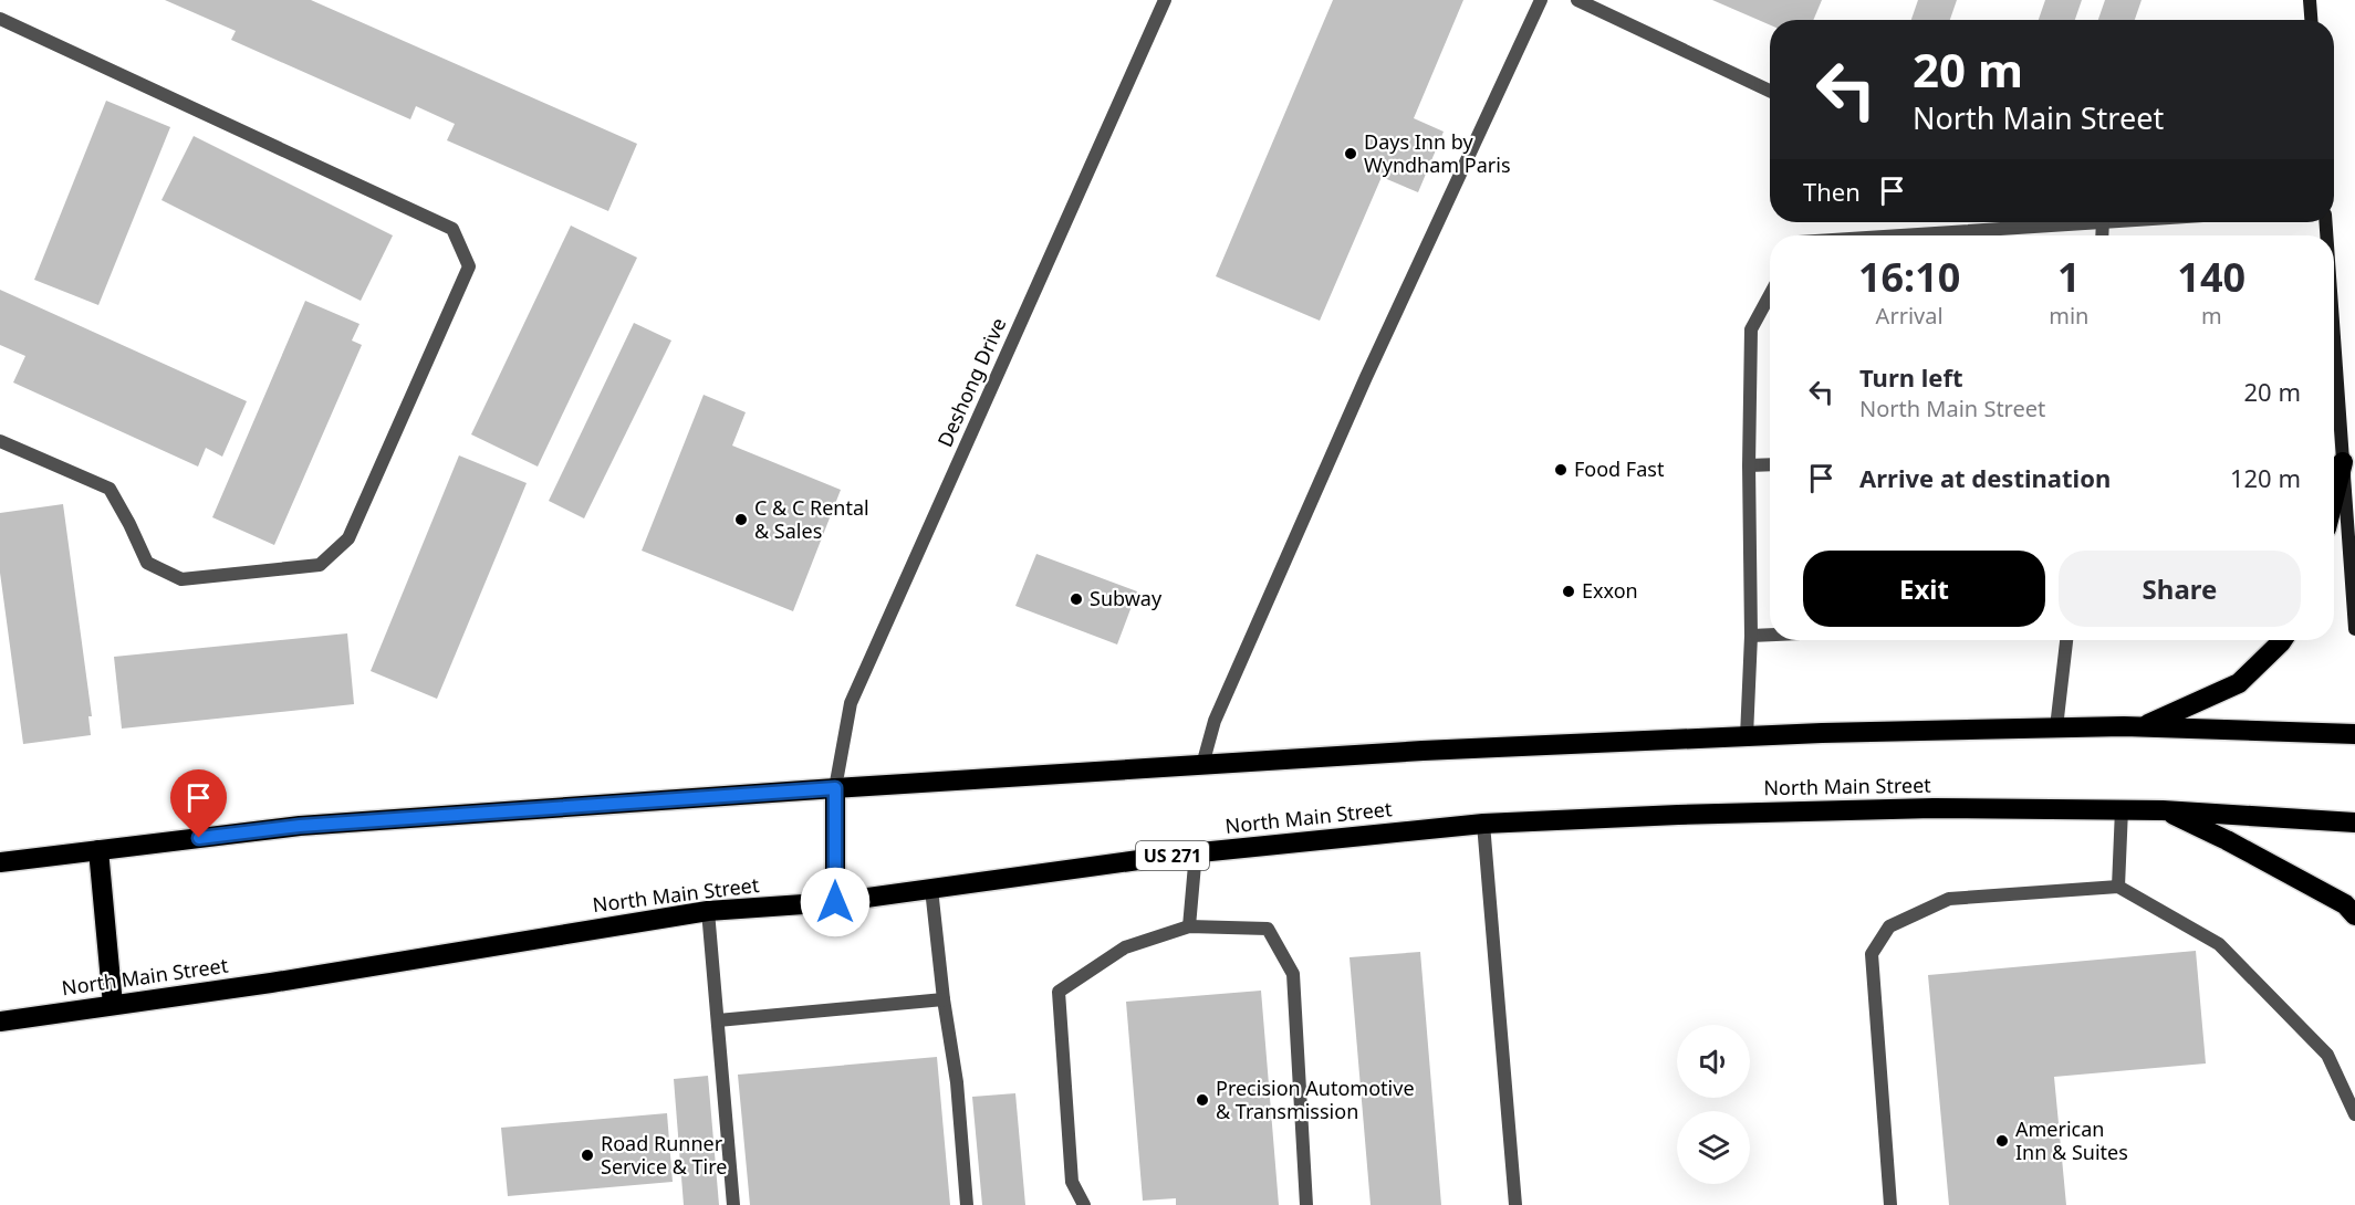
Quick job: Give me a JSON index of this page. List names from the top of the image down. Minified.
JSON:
{"streets":{"highway":["North Main Street","US 271"],"street":["Deshong Drive"]},"places":["Days Inn by Wyndham Paris","Food Fast","C & C Rental & Sales","Exxon","Subway","Precision Automotive & Transmission","American Inn & Suites","Road Runner Service & Tire"],"page":{"turn":["20 m","North Main Street"],"then":"Then","eta":["16:10","Arrival","1","min","140","m"],"list":[{"name":"Turn left","note":"North Main Street","value":"20 m"},{"name":"Arrive at destination","value":"120 m"}],"buttons":["Exit","Share"]}}
